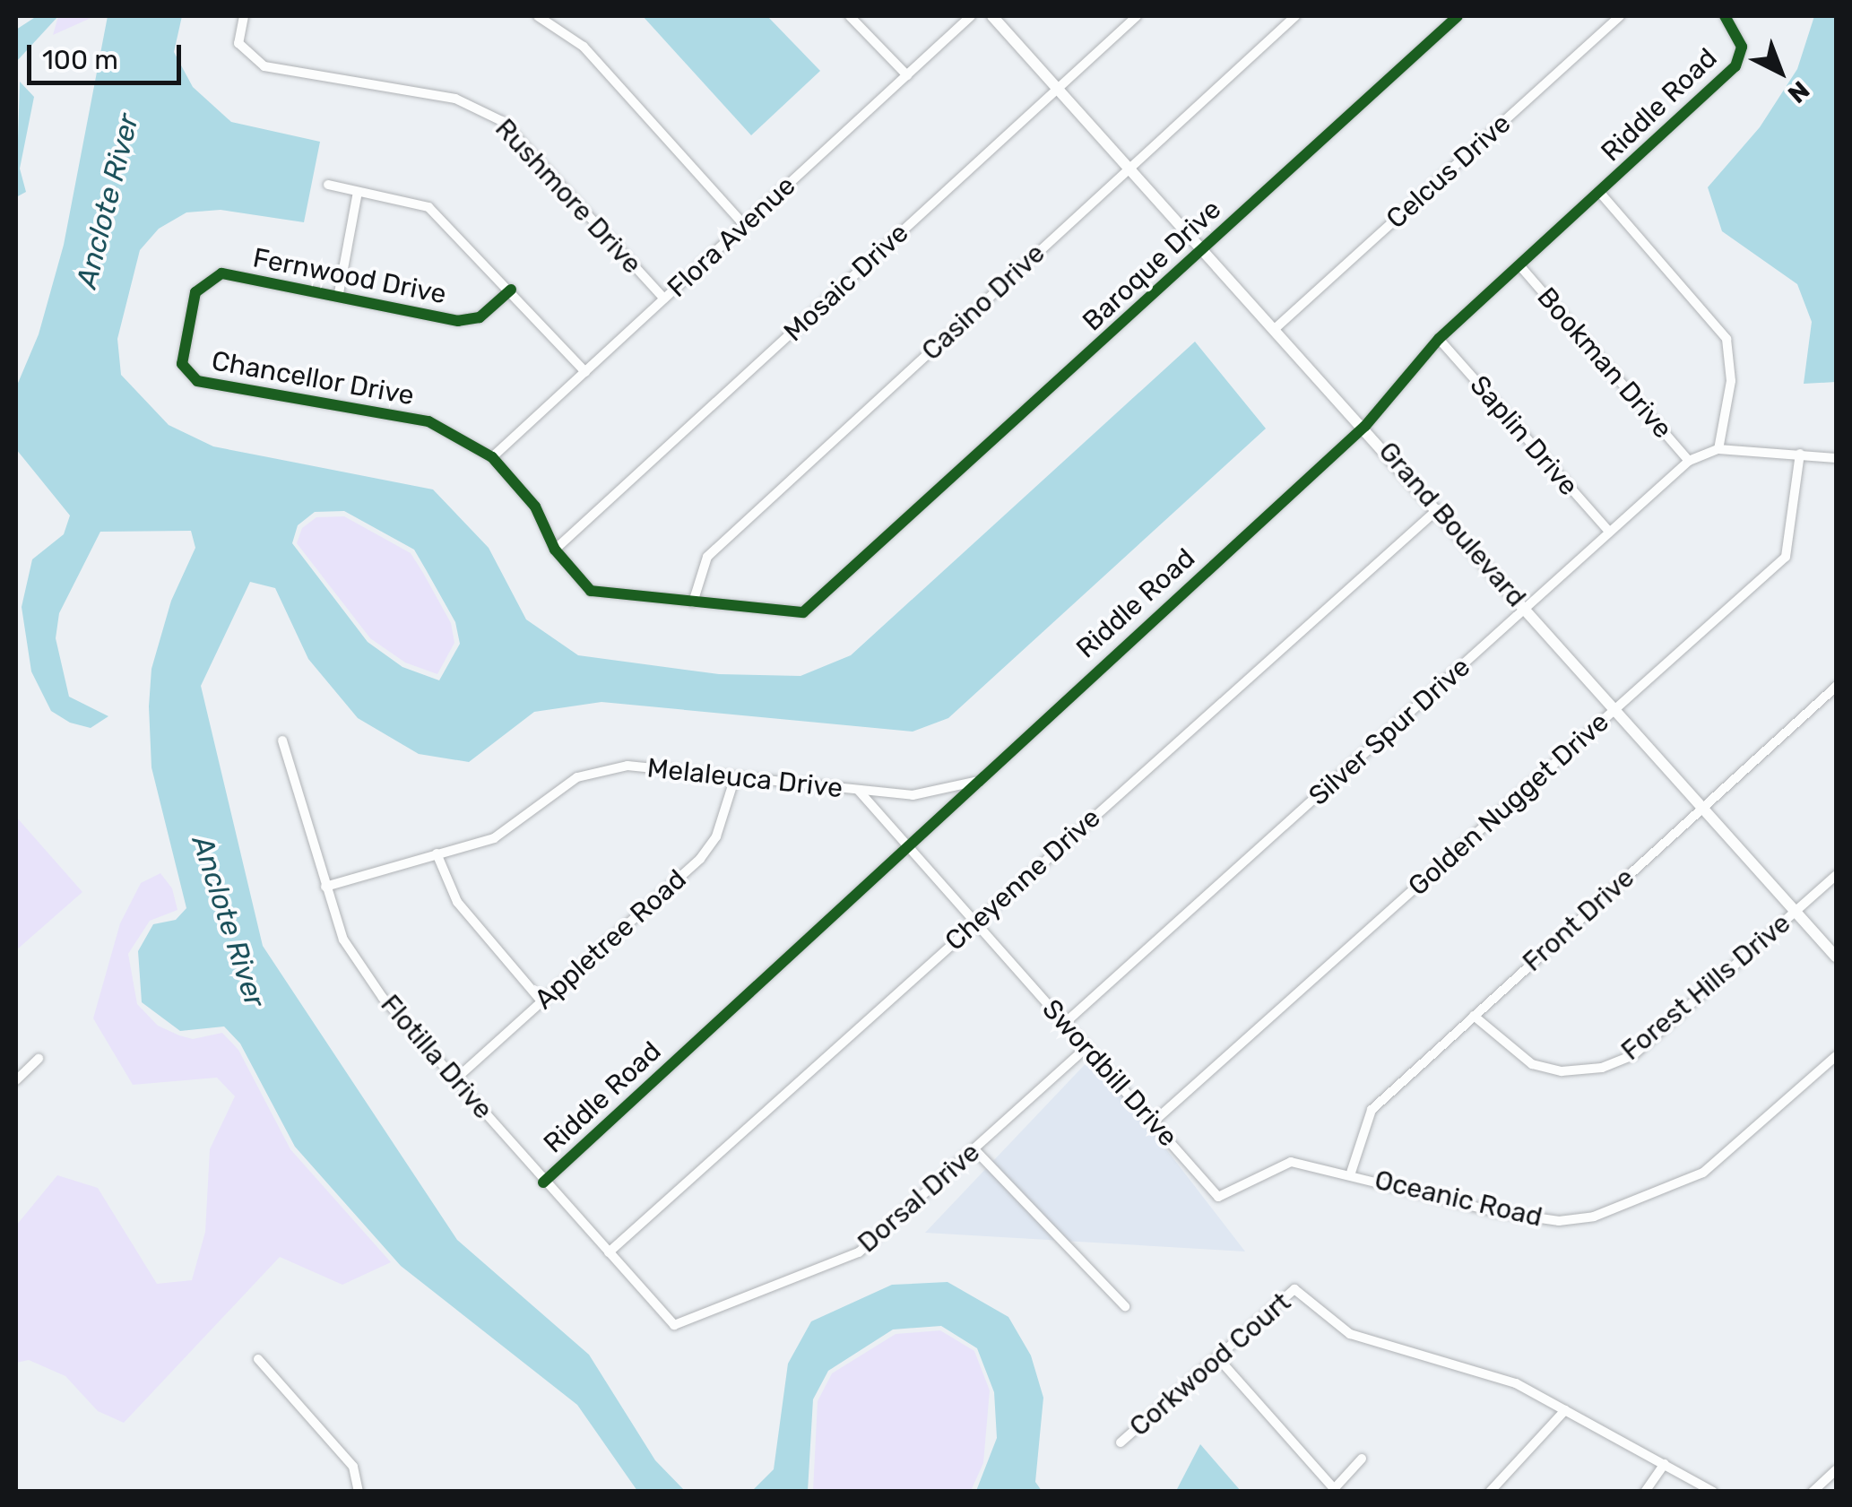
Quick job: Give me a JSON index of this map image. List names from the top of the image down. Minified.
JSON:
{"streets":{"street":["Riddle Road","Celcus Drive","Rushmore Drive","Flora Avenue","Baroque Drive","Fernwood Drive","Mosaic Drive","Casino Drive","Bookman Drive","Chancellor Drive","Saplin Drive","Grand Boulevard","Silver Spur Drive","Melaleuca Drive","Golden Nugget Drive","Cheyenne Drive","Front Drive","Appletree Road","Forest Hills Drive","Flotilla Drive","Swordbill Drive","Dorsal Drive","Oceanic Road","Corkwood Court"]},"crossings":[["Riddle Road","Bookman Drive"],["Riddle Road","Saplin Drive"],["Riddle Road","Grand Boulevard"],["Riddle Road","Melaleuca Drive"],["Riddle Road","Flotilla Drive"],["Riddle Road","Swordbill Drive"],["Celcus Drive","Grand Boulevard"],["Rushmore Drive","Flora Avenue"],["Flora Avenue","Chancellor Drive"],["Baroque Drive","Chancellor Drive"],["Baroque Drive","Grand Boulevard"],["Fernwood Drive","Chancellor Drive"],["Mosaic Drive","Chancellor Drive"],["Mosaic Drive","Grand Boulevard"],["Casino Drive","Chancellor Drive"],["Casino Drive","Grand Boulevard"],["Bookman Drive","Silver Spur Drive"],["Saplin Drive","Silver Spur Drive"],["Grand Boulevard","Silver Spur Drive"],["Grand Boulevard","Golden Nugget Drive"],["Grand Boulevard","Cheyenne Drive"],["Grand Boulevard","Front Drive"],["Grand Boulevard","Forest Hills Drive"],["Silver Spur Drive","Swordbill Drive"],["Melaleuca Drive","Appletree Road"],["Melaleuca Drive","Flotilla Drive"],["Melaleuca Drive","Swordbill Drive"],["Golden Nugget Drive","Swordbill Drive"],["Cheyenne Drive","Flotilla Drive"],["Cheyenne Drive","Swordbill Drive"],["Front Drive","Forest Hills Drive"],["Front Drive","Swordbill Drive"],["Front Drive","Oceanic Road"],["Appletree Road","Flotilla Drive"],["Flotilla Drive","Dorsal Drive"],["Swordbill Drive","Dorsal Drive"],["Swordbill Drive","Oceanic Road"]],"water":["Anclote River"],"scale_bar":"100 m","north":"bottom right"}
